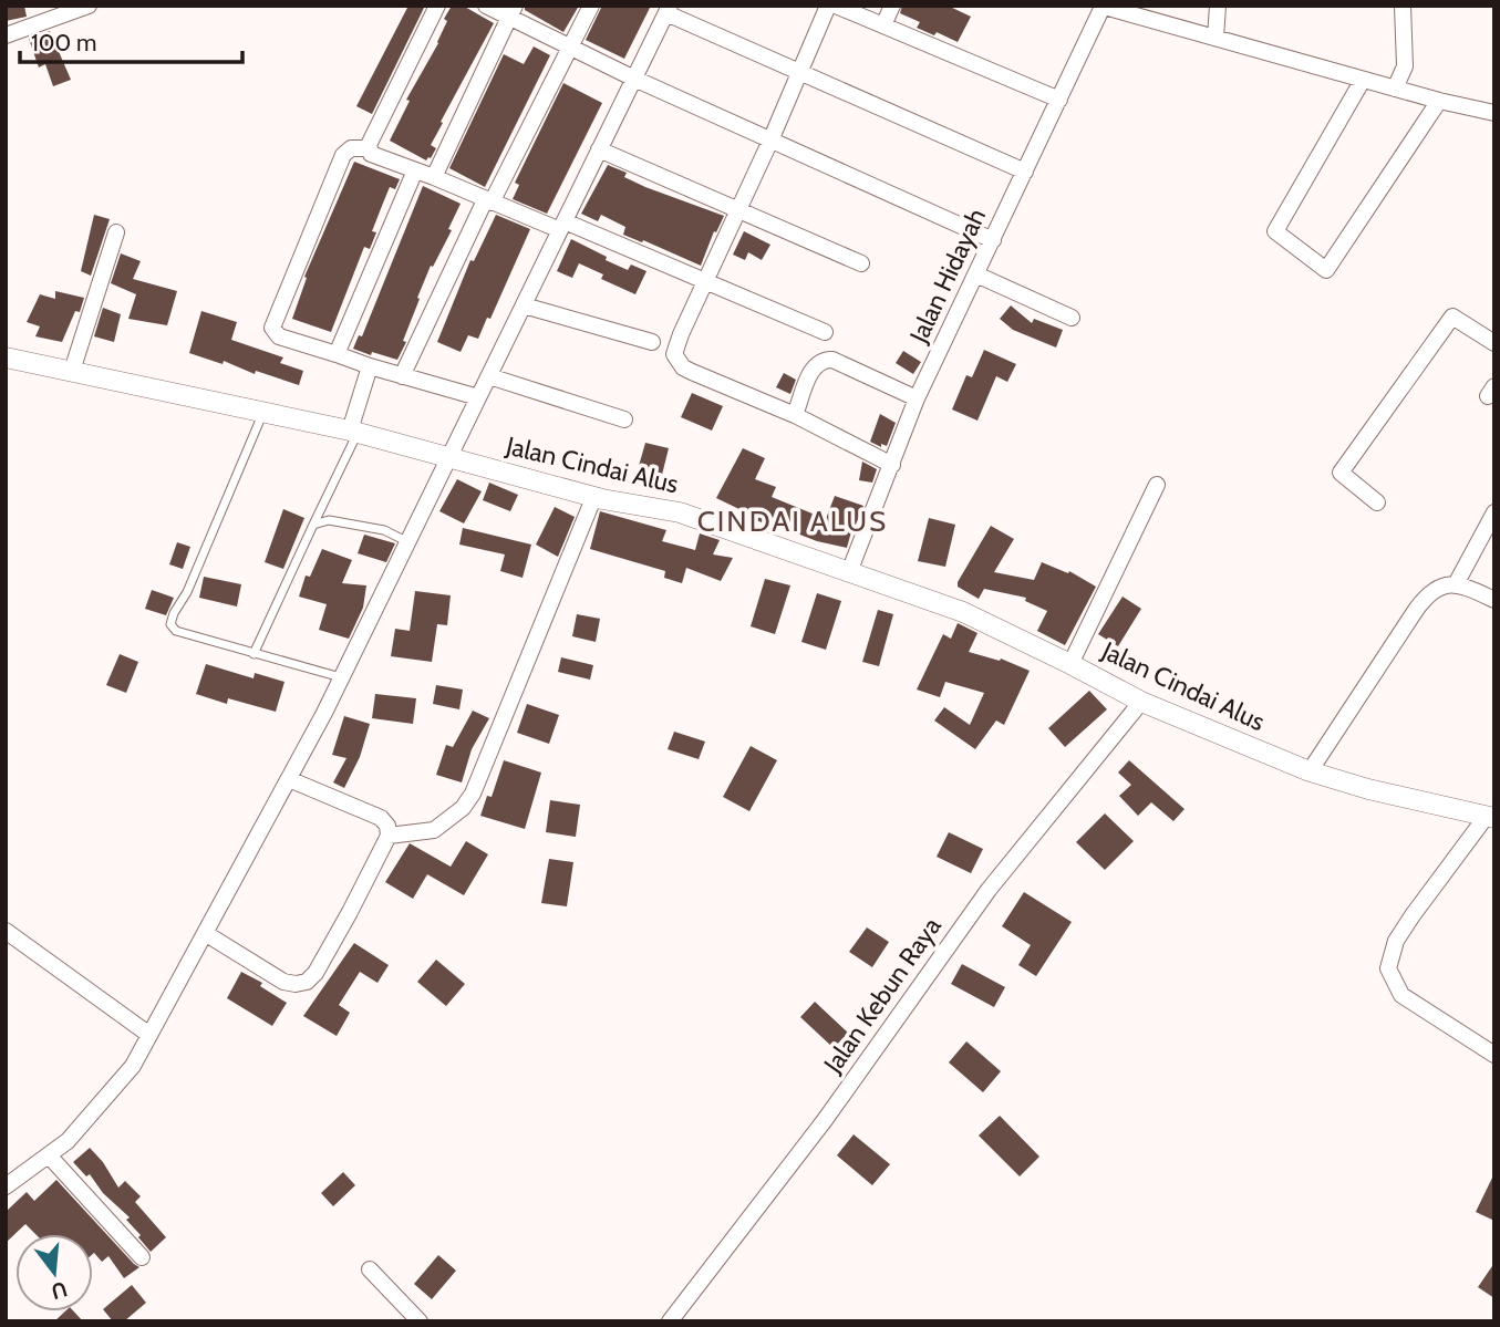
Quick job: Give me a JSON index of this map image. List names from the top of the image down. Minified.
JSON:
{"streets":{"street":["Jalan Hidayah","Jalan Cindai Alus","Jalan Kebun Raya"]},"crossings":[["Jalan Hidayah","Jalan Cindai Alus"],["Jalan Cindai Alus","Jalan Kebun Raya"]],"districts":["CINDAI ALUS"],"scale_bar":"100 m","north":"bottom"}
